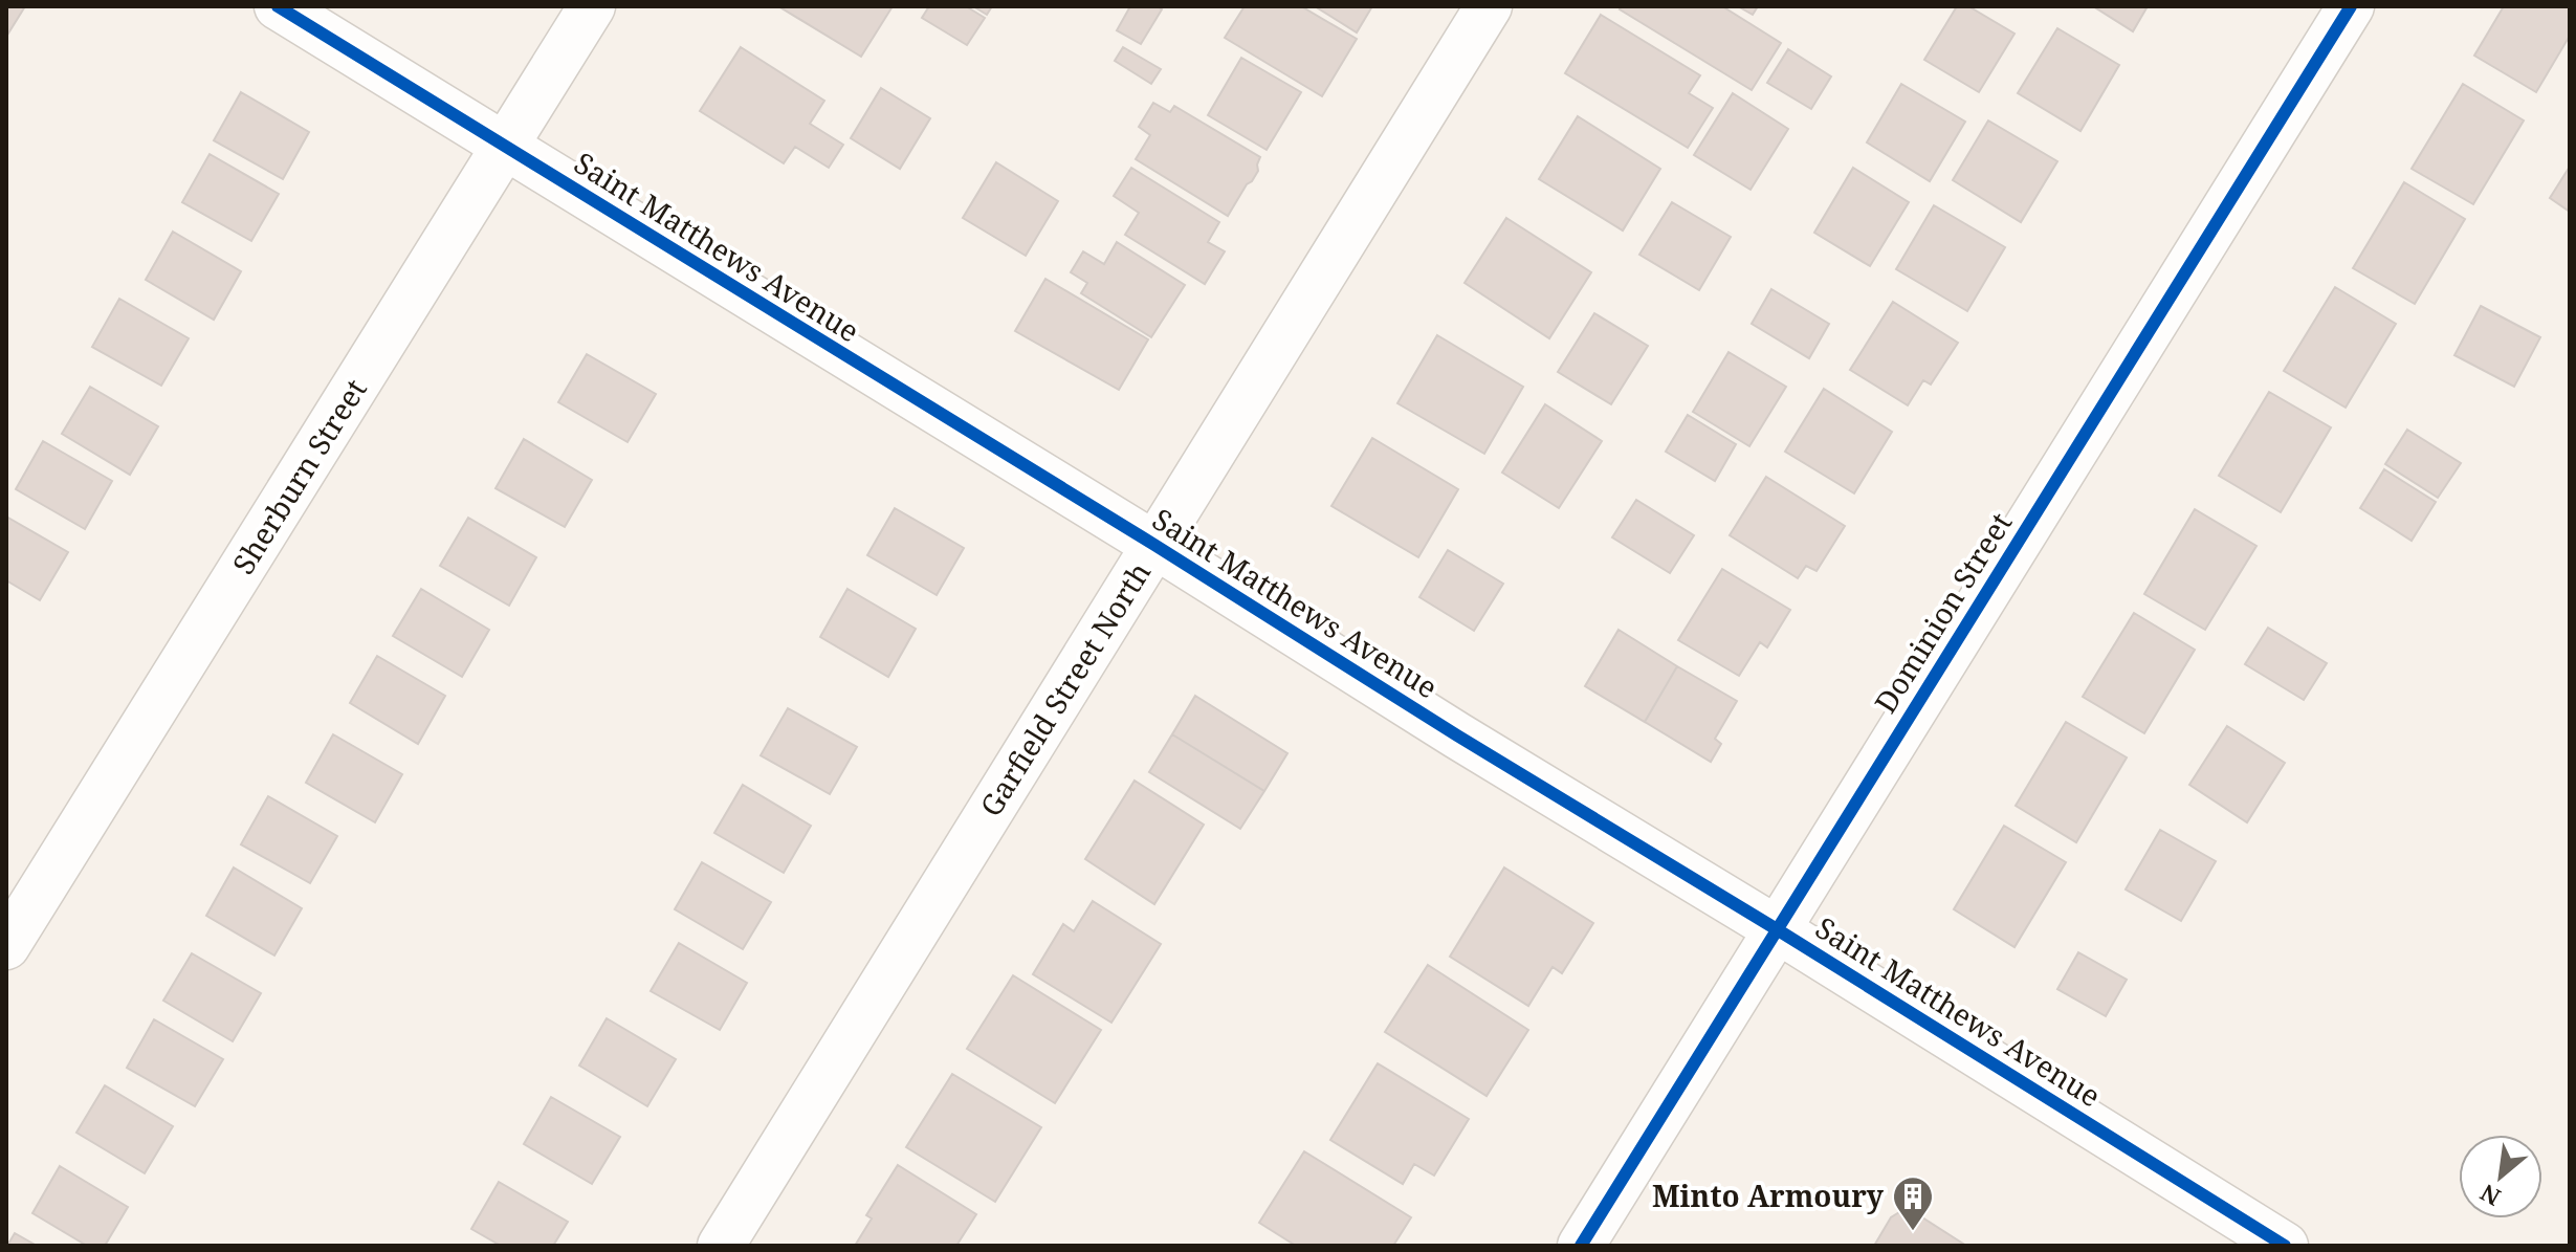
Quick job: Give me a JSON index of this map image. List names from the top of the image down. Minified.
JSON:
{"streets":{"street":["Saint Matthews Avenue","Sherburn Street","Dominion Street","Garfield Street North"]},"crossings":[["Saint Matthews Avenue","Sherburn Street"],["Saint Matthews Avenue","Dominion Street"],["Saint Matthews Avenue","Garfield Street North"]],"places":{"building":["Minto Armoury"]},"north":"bottom left"}
